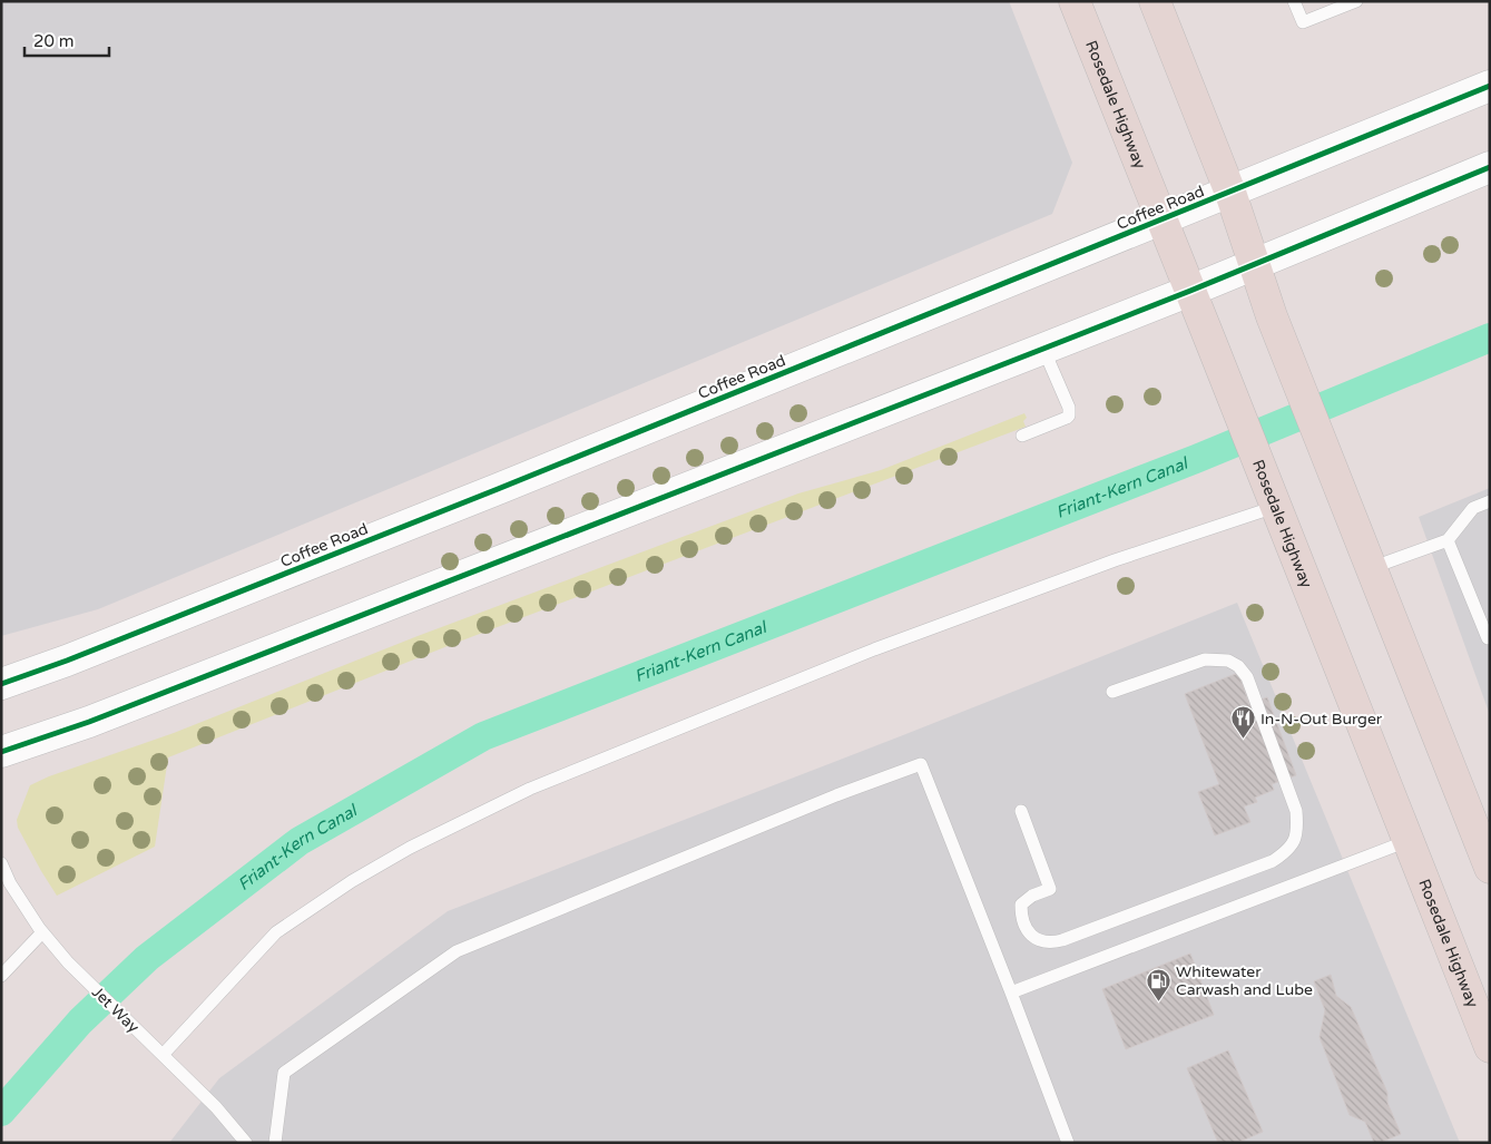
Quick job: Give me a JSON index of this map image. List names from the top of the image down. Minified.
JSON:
{"streets":{"main road":["Rosedale Highway","Coffee Road"],"lane":["Jet Way"]},"crossings":[["Rosedale Highway","Coffee Road"]],"water":["Friant-Kern Canal"],"places":{"restaurant":["In-N-Out Burger"],"fuel station":["Whitewater Carwash and Lube"]},"scale_bar":"20 m"}
